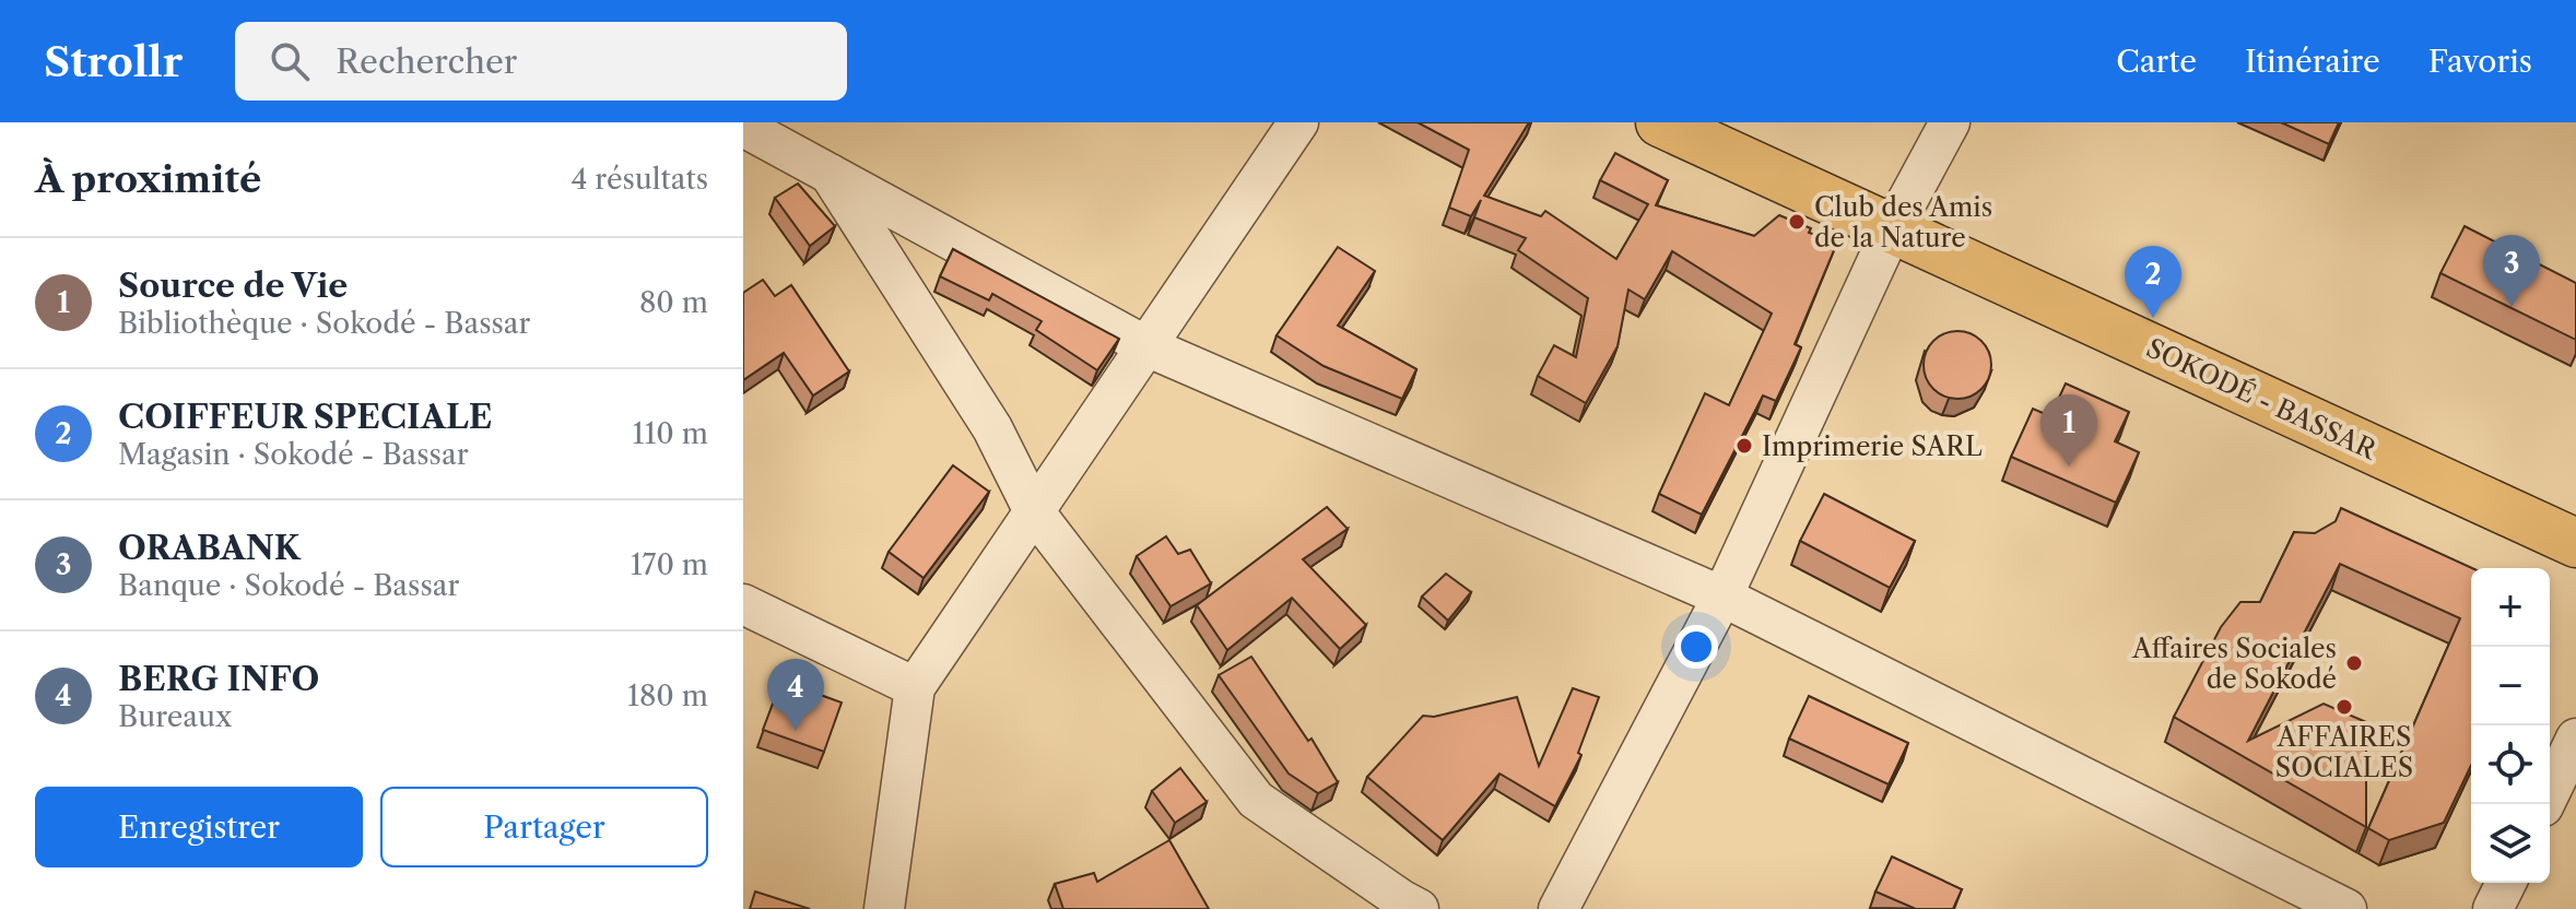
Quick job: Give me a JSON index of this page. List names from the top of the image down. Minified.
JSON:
{"streets":{"main road":["SOKODÉ - BASSAR"]},"places":["Club des Amis de la Nature","Imprimerie SARL","Affaires Sociales de Sokodé","AFFAIRES SOCIALES"],"page":{"header":"Strollr","search":"Rechercher","nav":["Carte","Itinéraire","Favoris"],"heading":["À proximité","4 résultats"],"pins":["3","2","1","4"],"list":[{"mark":"1","name":"Source de Vie","note":"Bibliothèque · Sokodé - Bassar","value":"80 m"},{"mark":"2","name":"COIFFEUR SPECIALE","note":"Magasin · Sokodé - Bassar","value":"110 m"},{"mark":"3","name":"ORABANK","note":"Banque · Sokodé - Bassar","value":"170 m"},{"mark":"4","name":"BERG INFO","note":"Bureaux","value":"180 m"}],"map_buttons":["+","−"],"buttons":["Enregistrer","Partager"]}}
